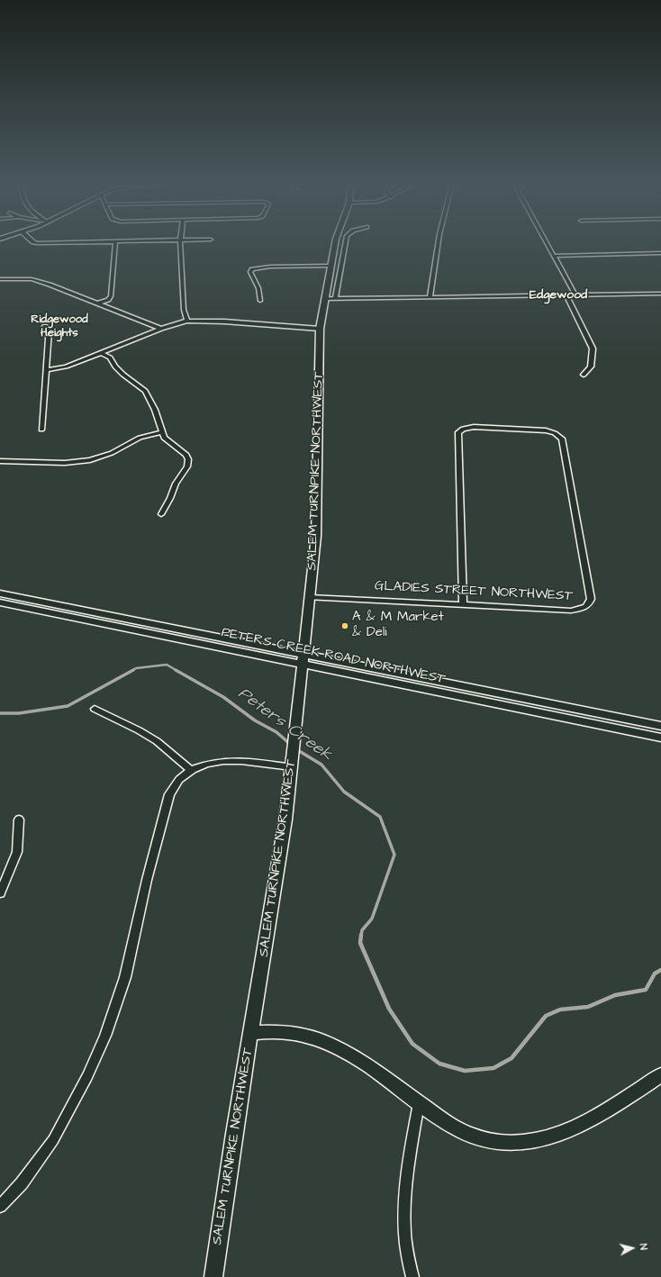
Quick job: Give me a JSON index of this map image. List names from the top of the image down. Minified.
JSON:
{"streets":{"street":["SALEM TURNPIKE NORTHWEST","GLADIES STREET NORTHWEST","PETERS CREEK ROAD NORTHWEST"]},"crossings":[["SALEM TURNPIKE NORTHWEST","GLADIES STREET NORTHWEST"],["SALEM TURNPIKE NORTHWEST","PETERS CREEK ROAD NORTHWEST"]],"districts":["Edgewood","Ridgewood Heights"],"water":["Peters Creek"],"places":["A & M Market & Deli"],"north":"right"}
